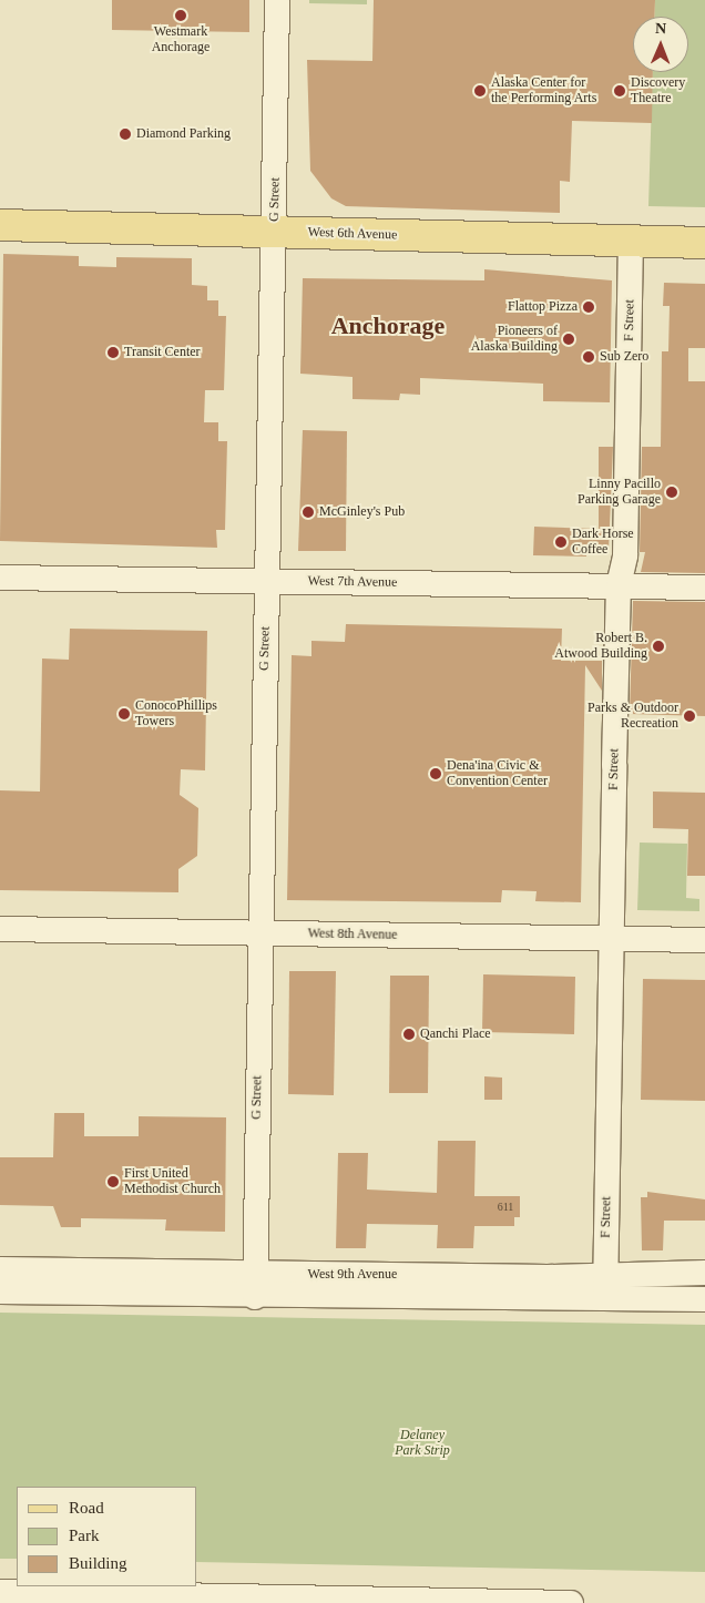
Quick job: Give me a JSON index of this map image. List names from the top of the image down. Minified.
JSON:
{"streets":{"main road":["West 6th Avenue"],"street":["G Street","F Street","West 7th Avenue","West 8th Avenue","West 9th Avenue"]},"crossings":[["G Street","West 6th Avenue"],["G Street","West 7th Avenue"],["G Street","West 8th Avenue"],["G Street","West 9th Avenue"],["West 6th Avenue","F Street"],["F Street","West 7th Avenue"],["F Street","West 8th Avenue"],["F Street","West 9th Avenue"]],"districts":["Anchorage"],"parks":["Delaney Park Strip"],"places":["Westmark Anchorage","Alaska Center for the Performing Arts","Discovery Theatre","Diamond Parking","Flattop Pizza","Pioneers of Alaska Building","Transit Center","Sub Zero","Linny Pacillo Parking Garage","McGinley's Pub","Dark Horse Coffee","Robert B. Atwood Building","ConocoPhillips Towers","Parks & Outdoor Recreation","Dena'ina Civic & Convention Center","Qanchi Place","First United Methodist Church"],"house_numbers":["611"],"legend":["Road","Park","Building"],"north":"top"}
